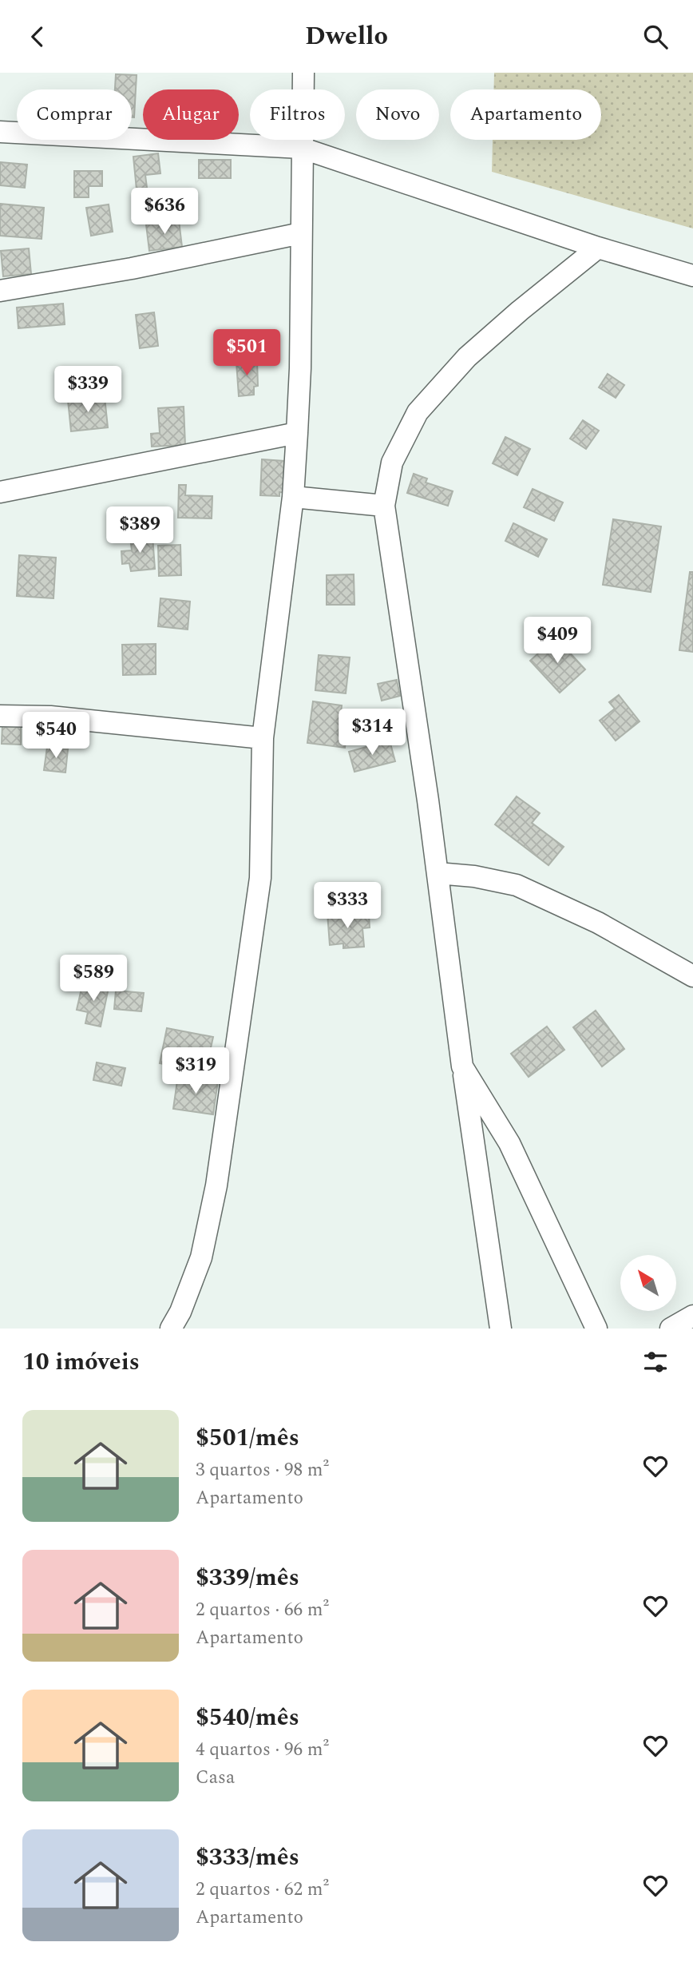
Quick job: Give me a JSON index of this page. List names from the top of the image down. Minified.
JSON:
{"north":"top left","page":{"header":"Dwello","chip":["Comprar","Alugar","Filtros","Novo","Apartamento"],"price":["$636","$501","$339","$389","$409","$314","$540","$333","$589","$319"],"heading":"10 imóveis","list":[{"name":"$501/mês","note":"3 quartos · 98 m² · Apartamento"},{"name":"$339/mês","note":"2 quartos · 66 m² · Apartamento"},{"name":"$540/mês","note":"4 quartos · 96 m² · Casa"},{"name":"$333/mês","note":"2 quartos · 62 m² · Apartamento"}]}}
